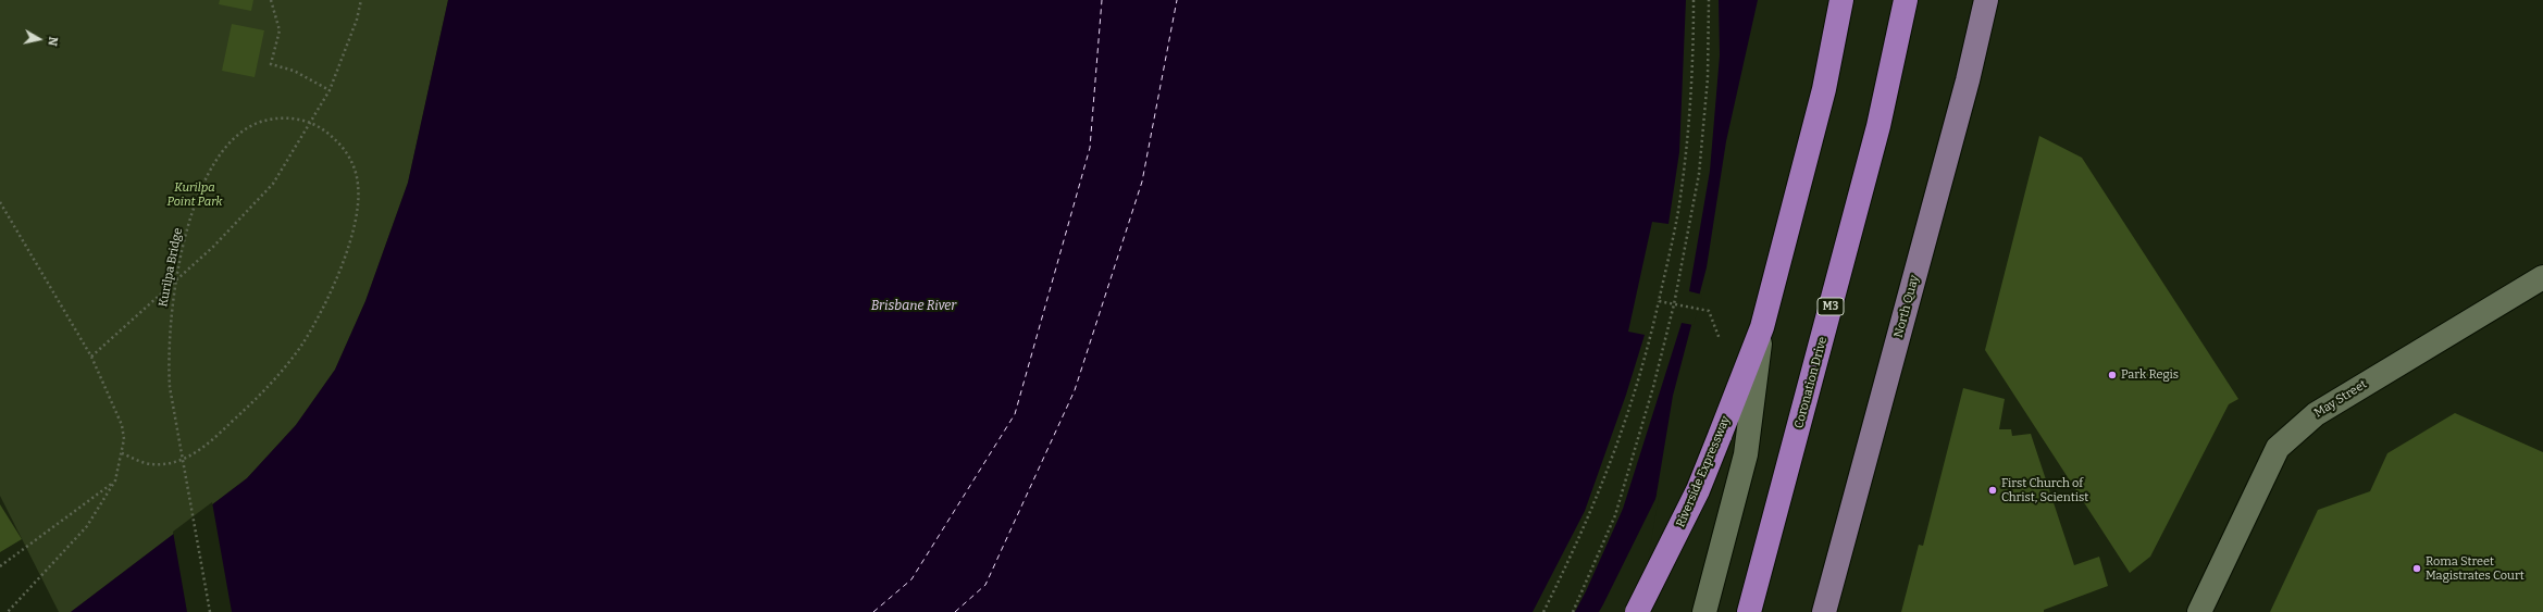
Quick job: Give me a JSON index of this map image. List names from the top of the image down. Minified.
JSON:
{"streets":{"highway":["M3","Coronation Drive","Riverside Expressway"],"main road":["North Quay"],"street":["May Street"],"path":["Kurilpa Bridge"]},"water":["Brisbane River"],"parks":["Kurilpa Point Park"],"places":["Park Regis","First Church of Christ, Scientist","Roma Street Magistrates Court"],"north":"right"}
